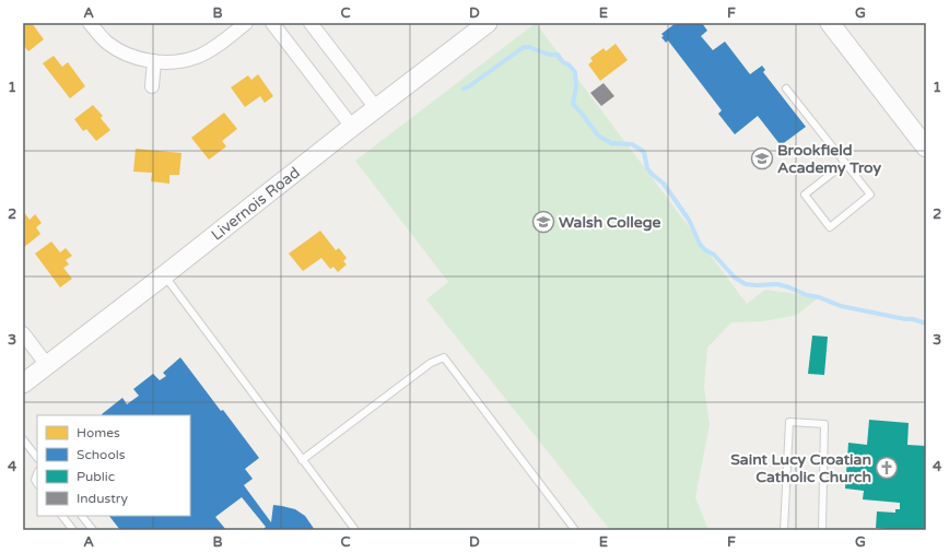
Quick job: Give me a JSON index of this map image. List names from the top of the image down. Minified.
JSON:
{"streets":{"main road":["Livernois Road"]},"places":{"school or university":["Brookfield Academy Troy","Walsh College"],"church":["Saint Lucy Croatian Catholic Church"]},"legend":["Homes","Schools","Public","Industry"],"grid":{"columns":["A","B","C","D","E","F","G"],"rows":["1","2","3","4"]}}
